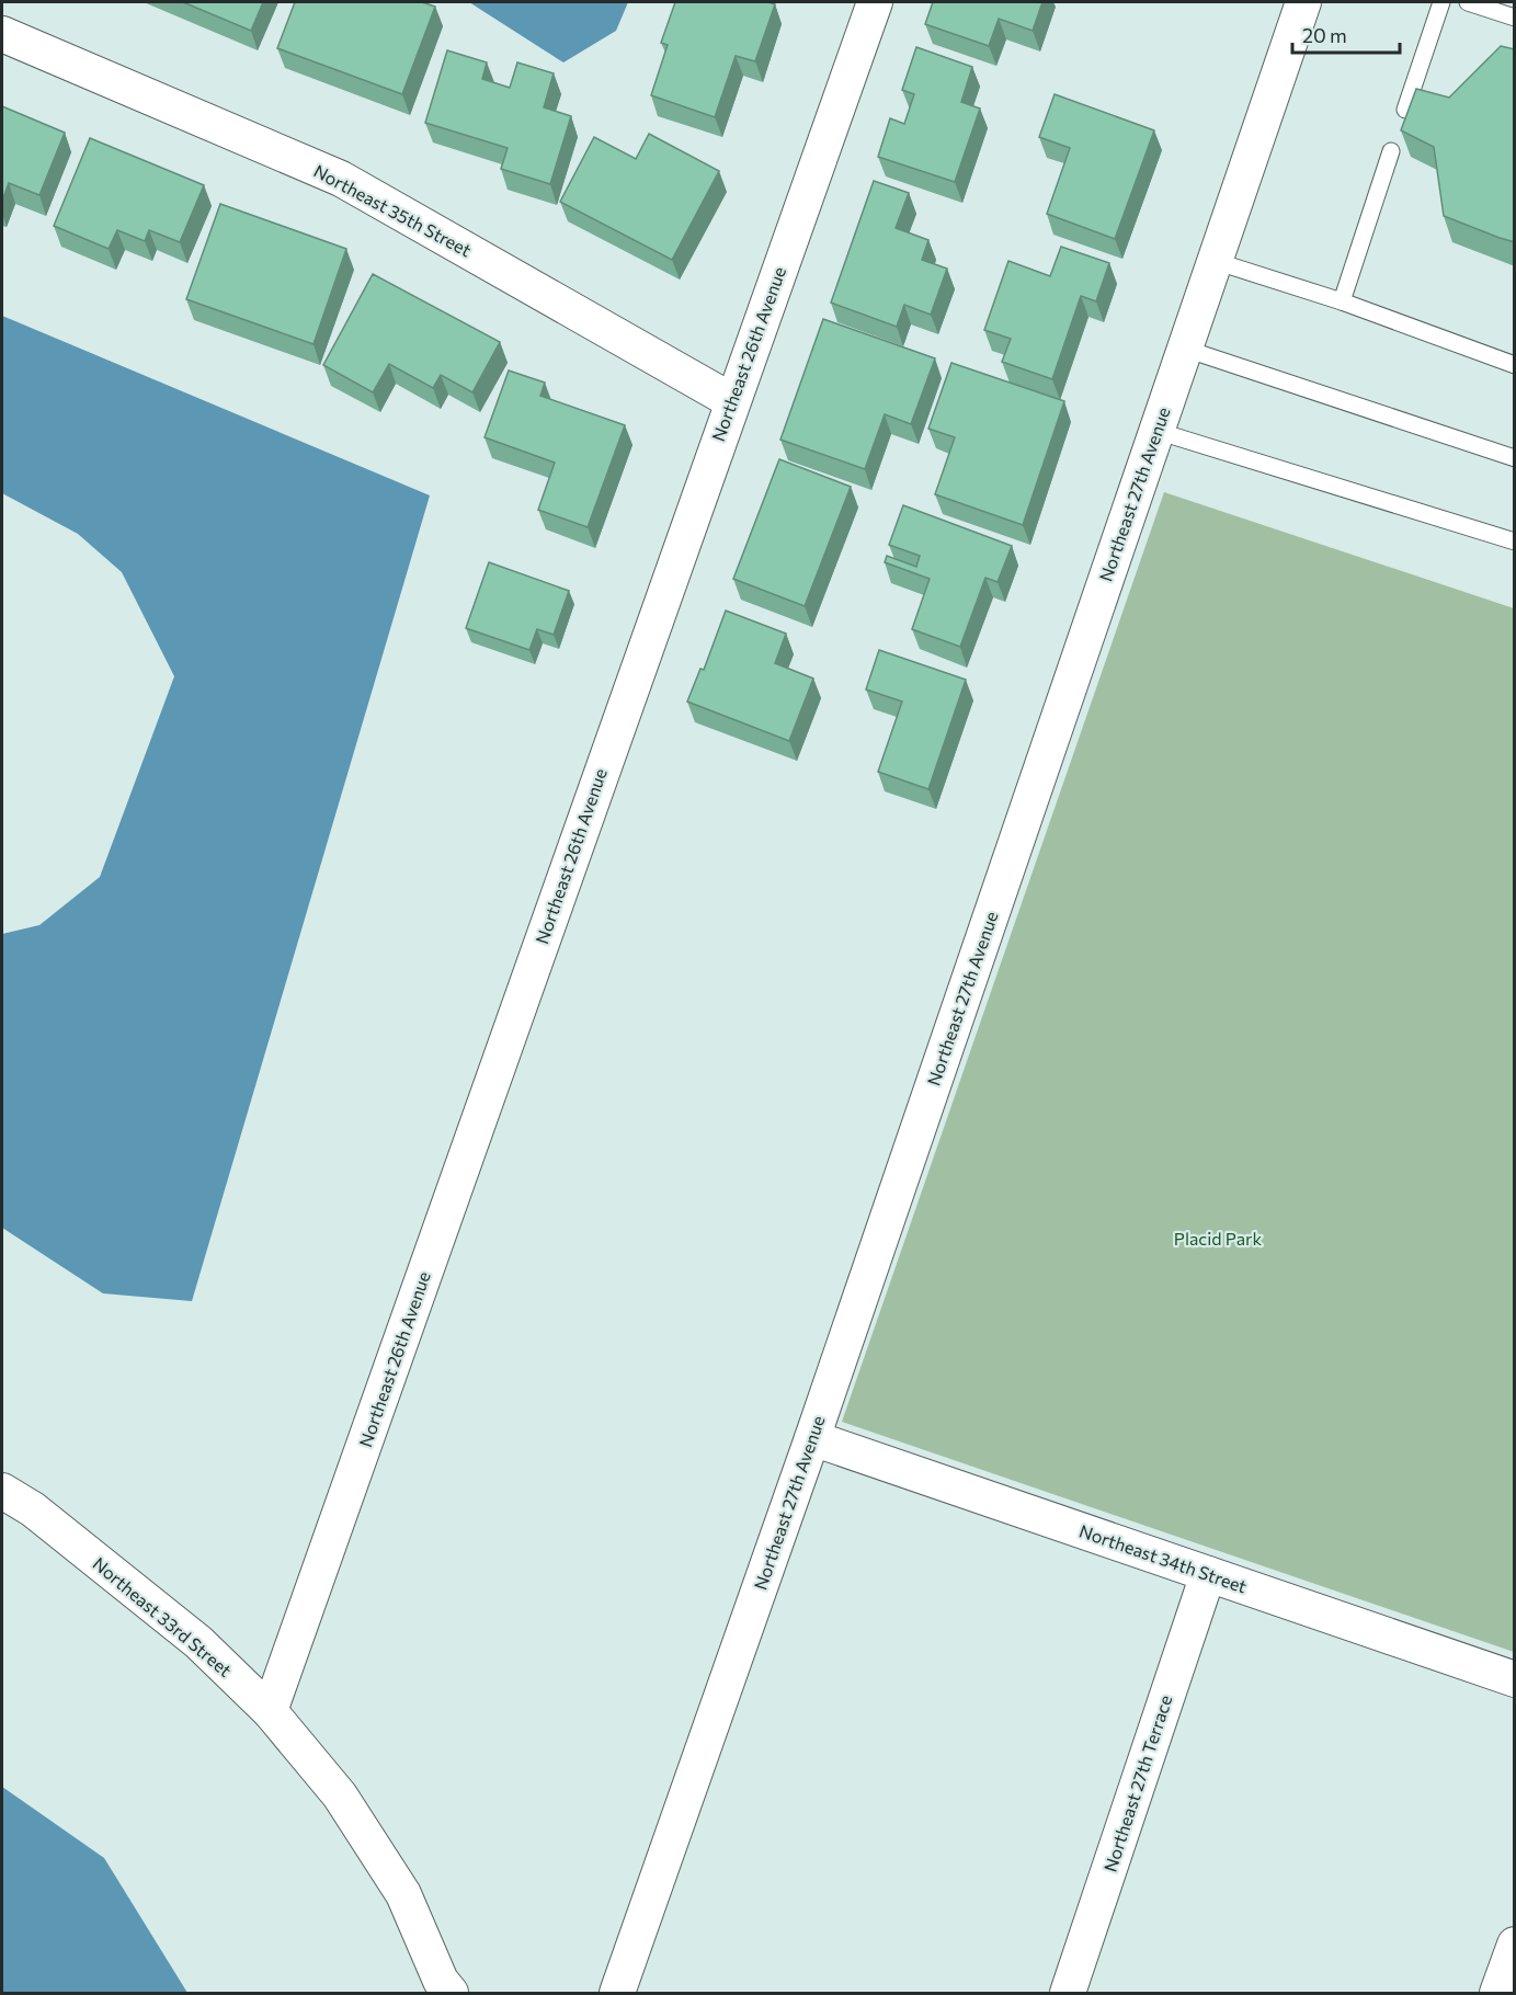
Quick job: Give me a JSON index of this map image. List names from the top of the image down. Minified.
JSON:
{"streets":{"street":["Northeast 35th Street","Northeast 26th Avenue","Northeast 27th Avenue","Northeast 34th Street","Northeast 33rd Street","Northeast 27th Terrace"]},"crossings":[["Northeast 35th Street","Northeast 26th Avenue"],["Northeast 26th Avenue","Northeast 33rd Street"],["Northeast 27th Avenue","Northeast 34th Street"],["Northeast 34th Street","Northeast 27th Terrace"]],"parks":["Placid Park"],"scale_bar":"20 m"}
